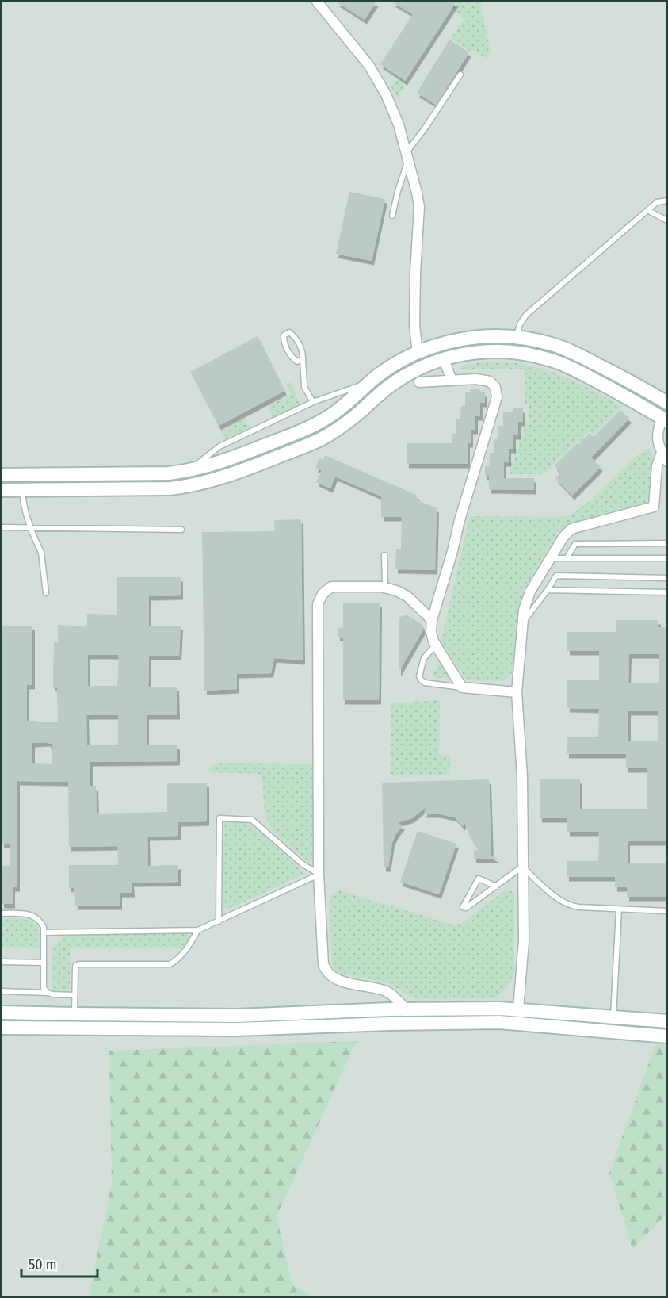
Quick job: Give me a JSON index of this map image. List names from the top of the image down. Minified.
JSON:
{"scale_bar":"50 m"}
